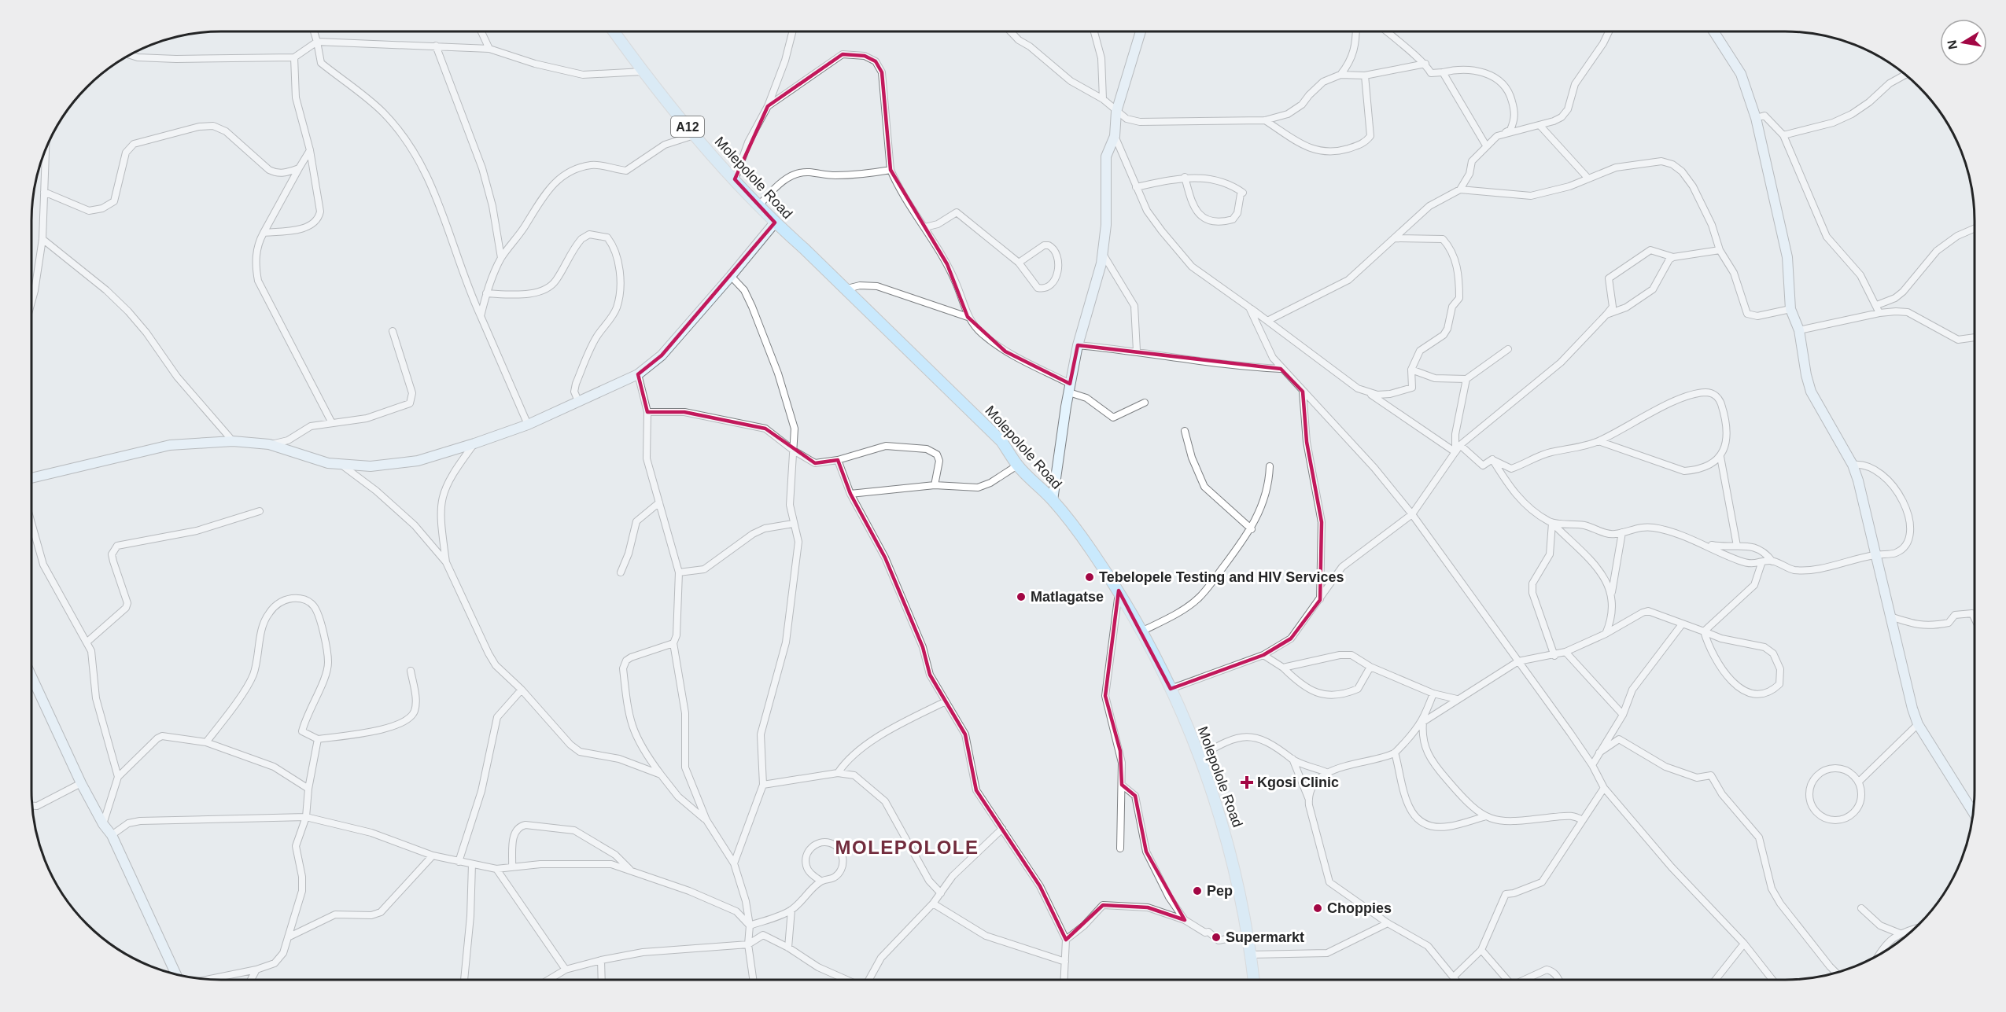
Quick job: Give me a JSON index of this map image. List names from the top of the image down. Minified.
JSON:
{"streets":{"main road":["A12","Molepolole Road"]},"districts":["MOLEPOLOLE"],"places":{"other":["Tebelopele Testing and HIV Services","Matlagatse","Pep","Choppies","Supermarkt"],"health":["Kgosi Clinic"]},"north":"left"}
